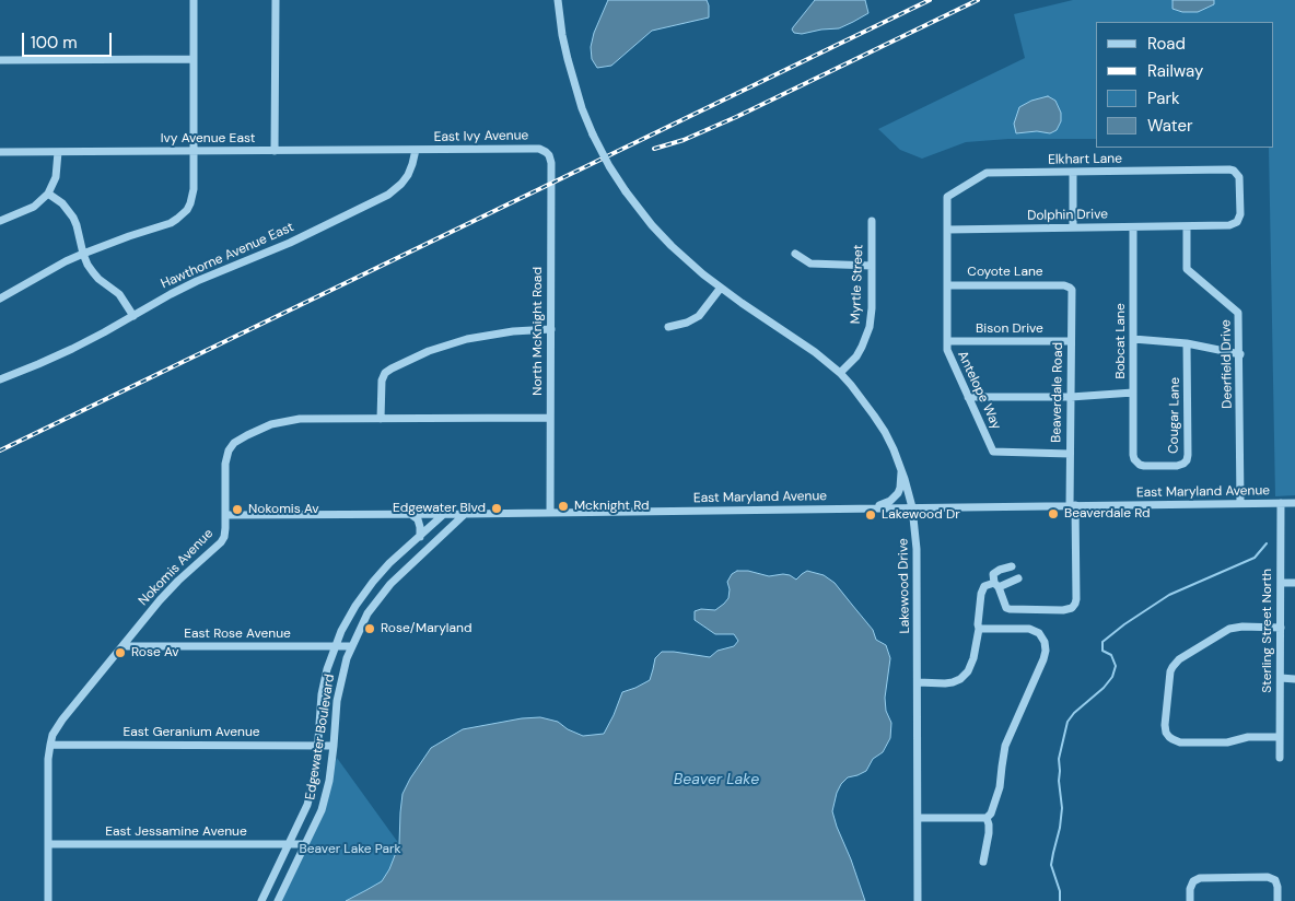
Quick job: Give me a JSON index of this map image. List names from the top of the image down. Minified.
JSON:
{"streets":{"street":["East Ivy Avenue","Ivy Avenue East","Elkhart Lane","Dolphin Drive","Hawthorne Avenue East","Coyote Lane","Myrtle Street","Bison Drive","North McKnight Road","Bobcat Lane","Deerfield Drive","Antelope Way","Beaverdale Road","Cougar Lane","East Maryland Avenue","Nokomis Avenue","Lakewood Drive","Sterling Street North","East Rose Avenue","East Geranium Avenue","Edgewater Boulevard","East Jessamine Avenue"]},"crossings":[["East Ivy Avenue","Ivy Avenue East"],["East Ivy Avenue","Hawthorne Avenue East"],["East Ivy Avenue","North McKnight Road"],["Ivy Avenue East","Hawthorne Avenue East"],["Elkhart Lane","Dolphin Drive"],["Elkhart Lane","Deerfield Drive"],["Elkhart Lane","Antelope Way"],["Dolphin Drive","Bobcat Lane"],["Dolphin Drive","Deerfield Drive"],["Dolphin Drive","Antelope Way"],["Coyote Lane","Antelope Way"],["Coyote Lane","Beaverdale Road"],["Myrtle Street","Lakewood Drive"],["Bison Drive","Antelope Way"],["Bison Drive","Beaverdale Road"],["North McKnight Road","East Maryland Avenue"],["North McKnight Road","Nokomis Avenue"],["Bobcat Lane","Cougar Lane"],["Deerfield Drive","East Maryland Avenue"],["Antelope Way","Beaverdale Road"],["Beaverdale Road","East Maryland Avenue"],["East Maryland Avenue","Nokomis Avenue"],["East Maryland Avenue","Lakewood Drive"],["East Maryland Avenue","Sterling Street North"],["East Maryland Avenue","Edgewater Boulevard"],["Nokomis Avenue","East Rose Avenue"],["Nokomis Avenue","East Geranium Avenue"],["Nokomis Avenue","East Jessamine Avenue"],["East Rose Avenue","Edgewater Boulevard"],["East Geranium Avenue","Edgewater Boulevard"],["Edgewater Boulevard","East Jessamine Avenue"]],"water":["Beaver Lake"],"parks":["Beaver Lake Park"],"places":["Mcknight Rd","Edgewater Blvd","Nokomis Av","Beaverdale Rd","Lakewood Dr","Rose/Maryland","Rose Av"],"legend":["Road","Railway","Park","Water"],"scale_bar":"100 m"}
